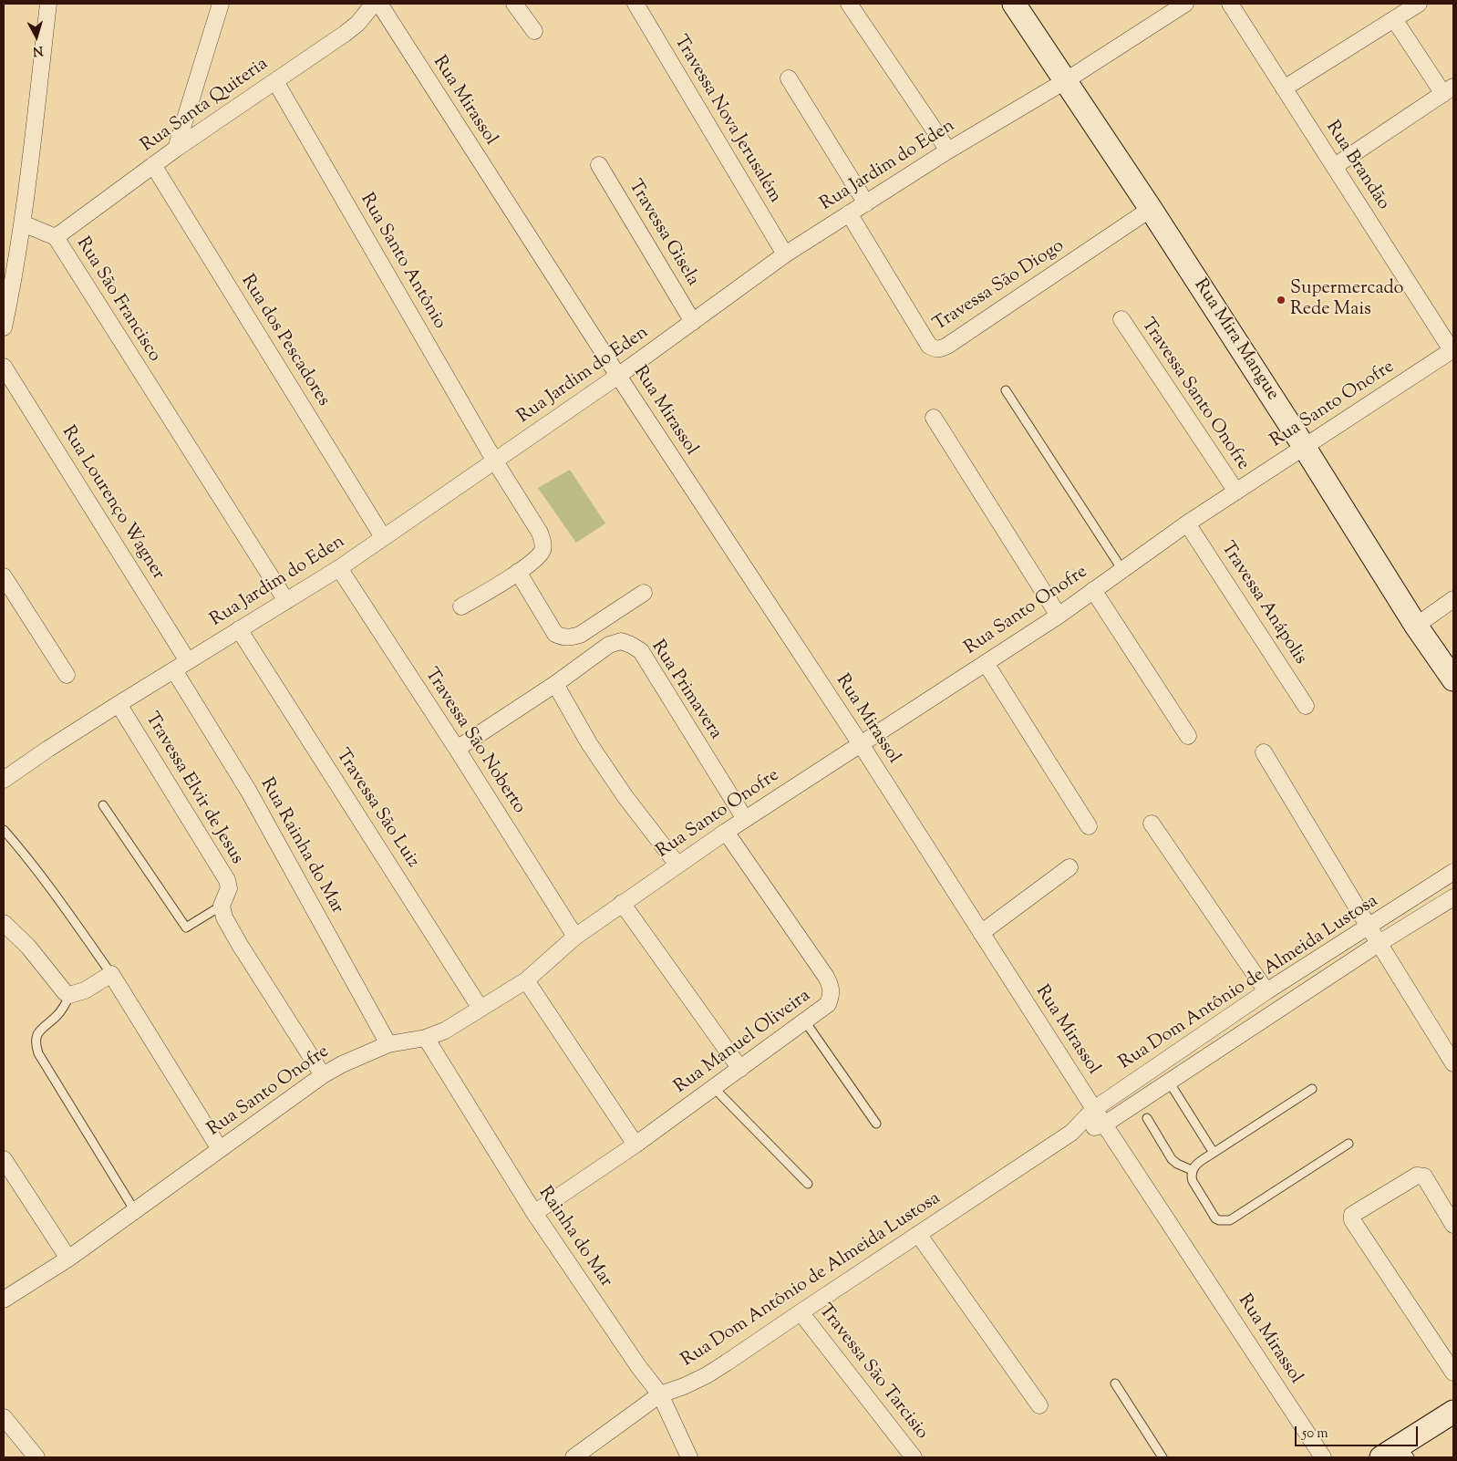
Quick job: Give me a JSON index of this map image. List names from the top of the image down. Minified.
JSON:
{"streets":{"main road":["Rua Mira Mangue"],"street":["Rua Mirassol","Rua Santa Quiteria","Travessa Nova Jerusalém","Rua Jardim do Eden","Rua Brandão","Travessa Gisela","Rua Santo Antônio","Travessa São Diogo","Rua São Francisco","Rua dos Pescadores","Travessa Santo Onofre","Rua Santo Onofre","Rua Lourenço Wagner","Travessa Anápolis","Rua Primavera","Travessa São Noberto","Travessa Elvir de Jesus","Travessa São Luiz","Rua Rainha do Mar","Rua Dom Antônio de Almeida Lustosa","Rua Manuel Oliveira","Rainha do Mar","Travessa São Tarcisio"]},"crossings":[["Rua Mirassol","Rua Jardim do Eden"],["Rua Mirassol","Rua Santo Onofre"],["Rua Mirassol","Rua Dom Antônio de Almeida Lustosa"],["Rua Santa Quiteria","Rua Santo Antônio"],["Rua Santa Quiteria","Rua São Francisco"],["Rua Santa Quiteria","Rua dos Pescadores"],["Travessa Nova Jerusalém","Rua Jardim do Eden"],["Rua Jardim do Eden","Travessa Gisela"],["Rua Jardim do Eden","Rua Santo Antônio"],["Rua Jardim do Eden","Travessa São Diogo"],["Rua Jardim do Eden","Rua São Francisco"],["Rua Jardim do Eden","Rua Mira Mangue"],["Rua Jardim do Eden","Rua dos Pescadores"],["Rua Jardim do Eden","Rua Lourenço Wagner"],["Rua Jardim do Eden","Travessa São Noberto"],["Rua Jardim do Eden","Travessa Elvir de Jesus"],["Rua Jardim do Eden","Travessa São Luiz"],["Rua Jardim do Eden","Rua Rainha do Mar"],["Rua Brandão","Rua Santo Onofre"],["Travessa São Diogo","Rua Mira Mangue"],["Rua Mira Mangue","Rua Santo Onofre"],["Travessa Santo Onofre","Rua Santo Onofre"],["Rua Santo Onofre","Travessa Anápolis"],["Rua Santo Onofre","Rua Primavera"],["Rua Santo Onofre","Travessa São Noberto"],["Rua Santo Onofre","Travessa São Luiz"],["Rua Santo Onofre","Rua Rainha do Mar"],["Rua Santo Onofre","Rua Manuel Oliveira"],["Rua Santo Onofre","Rainha do Mar"],["Rua Primavera","Travessa São Noberto"],["Rua Dom Antônio de Almeida Lustosa","Rainha do Mar"],["Rua Dom Antônio de Almeida Lustosa","Travessa São Tarcisio"],["Rua Manuel Oliveira","Rainha do Mar"]],"places":["Supermercado Rede Mais"],"scale_bar":"50 m","north":"bottom"}
